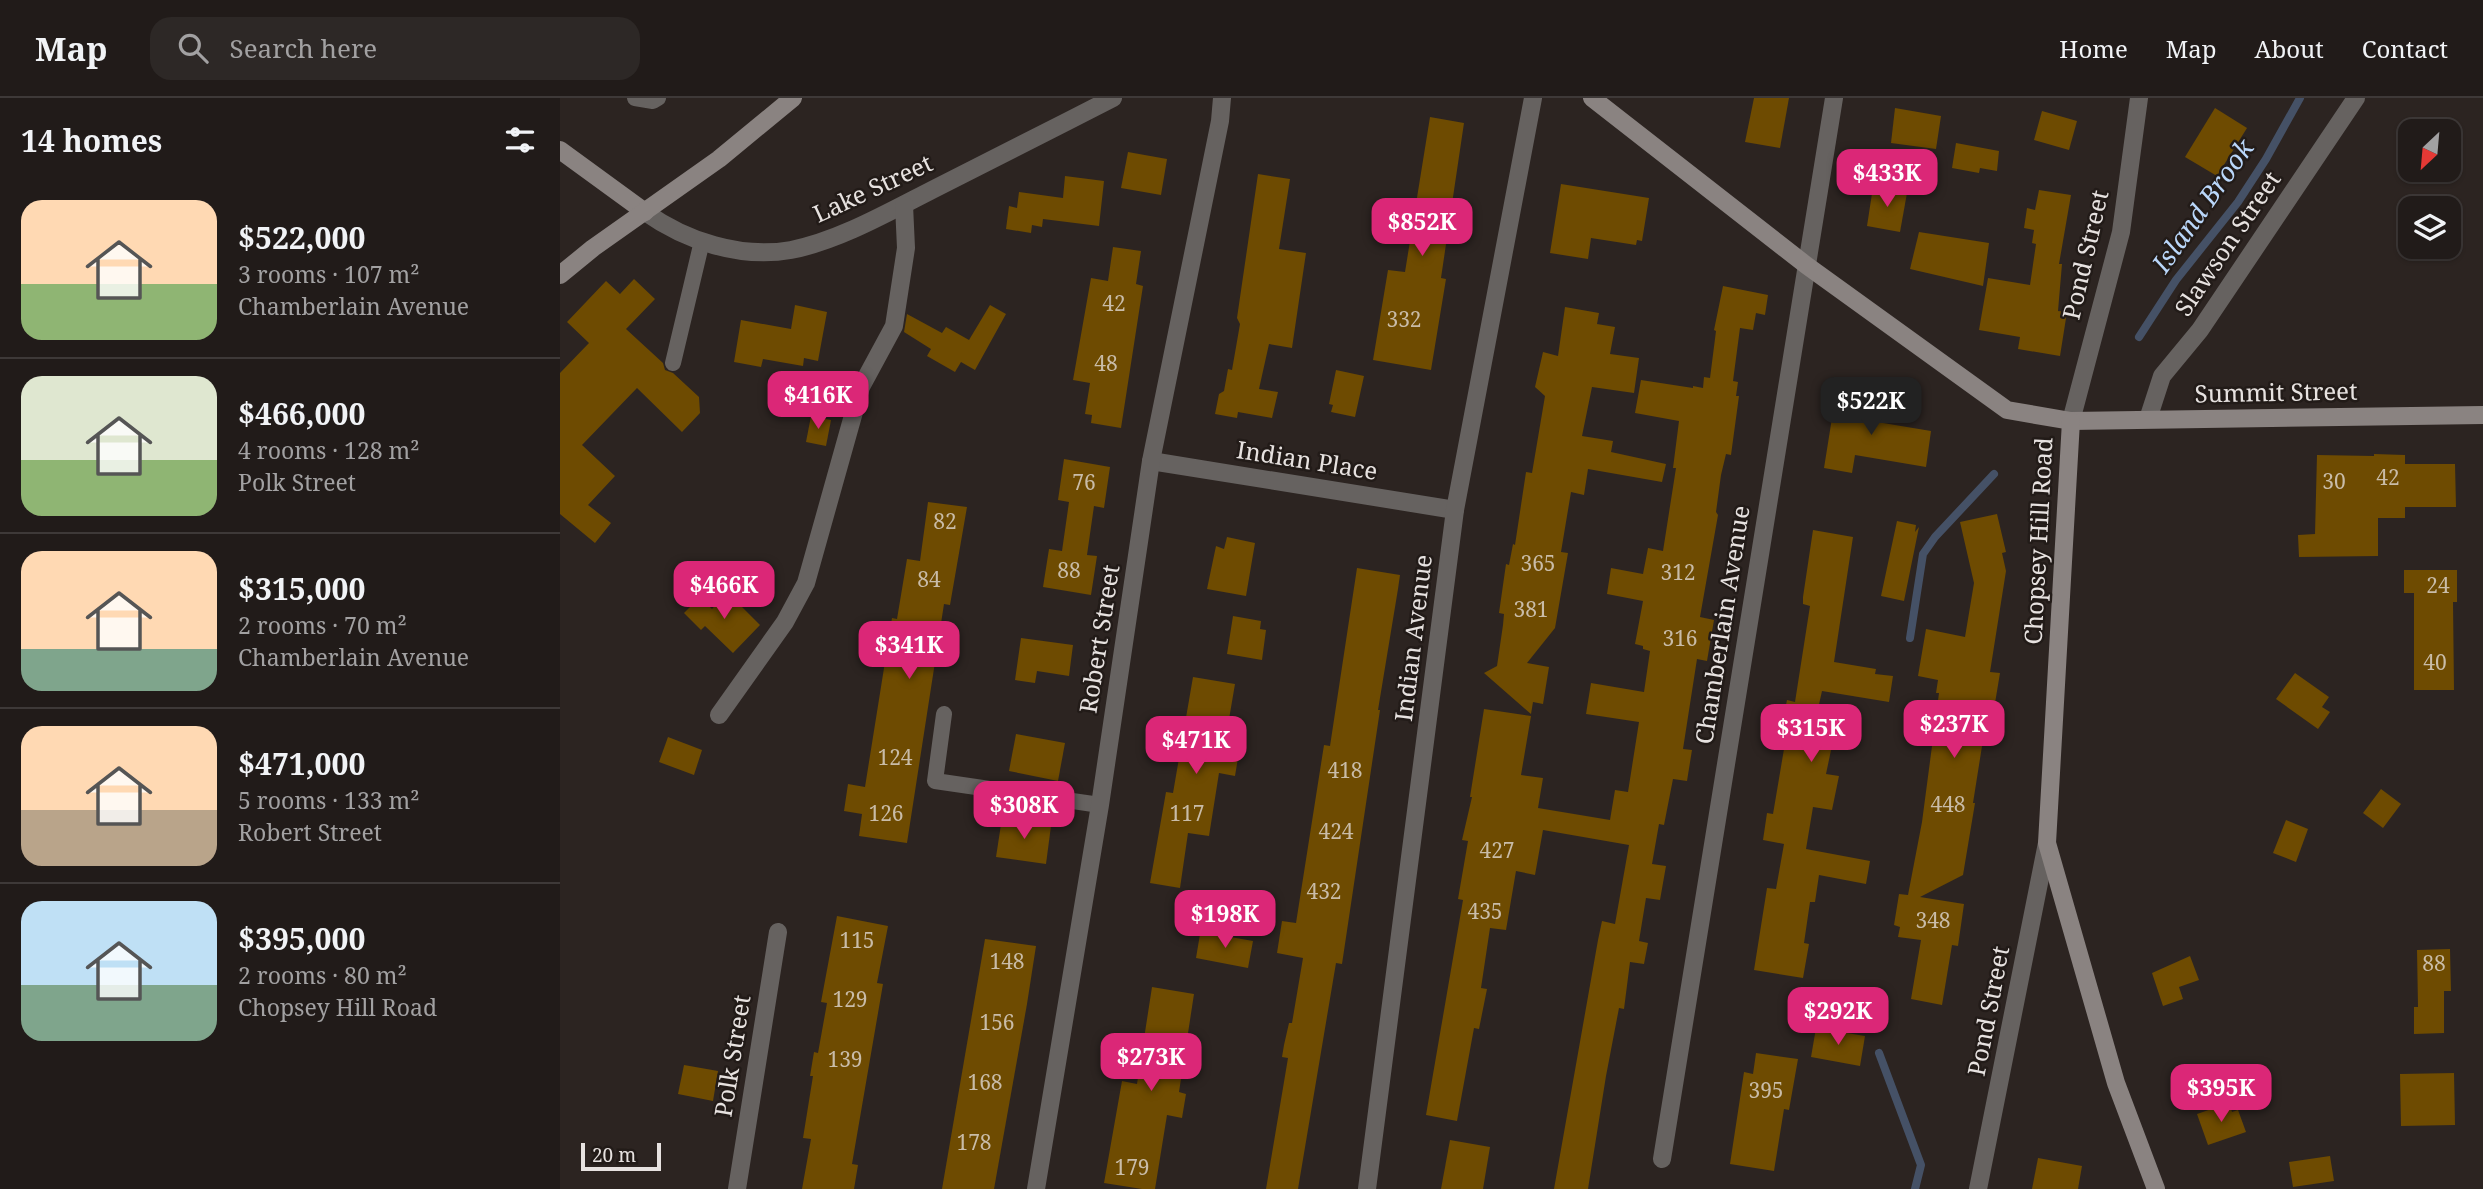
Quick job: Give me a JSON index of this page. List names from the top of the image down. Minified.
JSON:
{"streets":{"main road":["Summit Street","Chopsey Hill Road"],"street":["Lake Street","Slawson Street","Pond Street","Indian Place","Chamberlain Avenue","Indian Avenue","Robert Street","Polk Street"]},"crossings":[["Slawson Street","Summit Street"],["Pond Street","Summit Street"],["Pond Street","Chopsey Hill Road"],["Summit Street","Chopsey Hill Road"],["Indian Place","Indian Avenue"],["Indian Place","Robert Street"],["Chopsey Hill Road","Chamberlain Avenue"]],"water":["Island Brook"],"house_numbers":["42","332","48","42","30","76","82","365","88","312","84","24","381","316","40","124","418","448","126","117","424","427","432","435","348","115","148","88","129","156","139","168","395","178","179"],"scale_bar":"20 m","north":"bottom left","page":{"header":"Map","search":"Search here","nav":["Home","Map","About","Contact"],"heading":"14 homes","price":["$433K","$852K","$416K","$522K","$466K","$341K","$237K","$315K","$471K","$308K","$198K","$292K","$273K","$395K"],"list":[{"name":"$522,000","note":"3 rooms · 107 m² · Chamberlain Avenue"},{"name":"$466,000","note":"4 rooms · 128 m² · Polk Street"},{"name":"$315,000","note":"2 rooms · 70 m² · Chamberlain Avenue"},{"name":"$471,000","note":"5 rooms · 133 m² · Robert Street"},{"name":"$395,000","note":"2 rooms · 80 m² · Chopsey Hill Road"}],"scale":"20 m"}}
